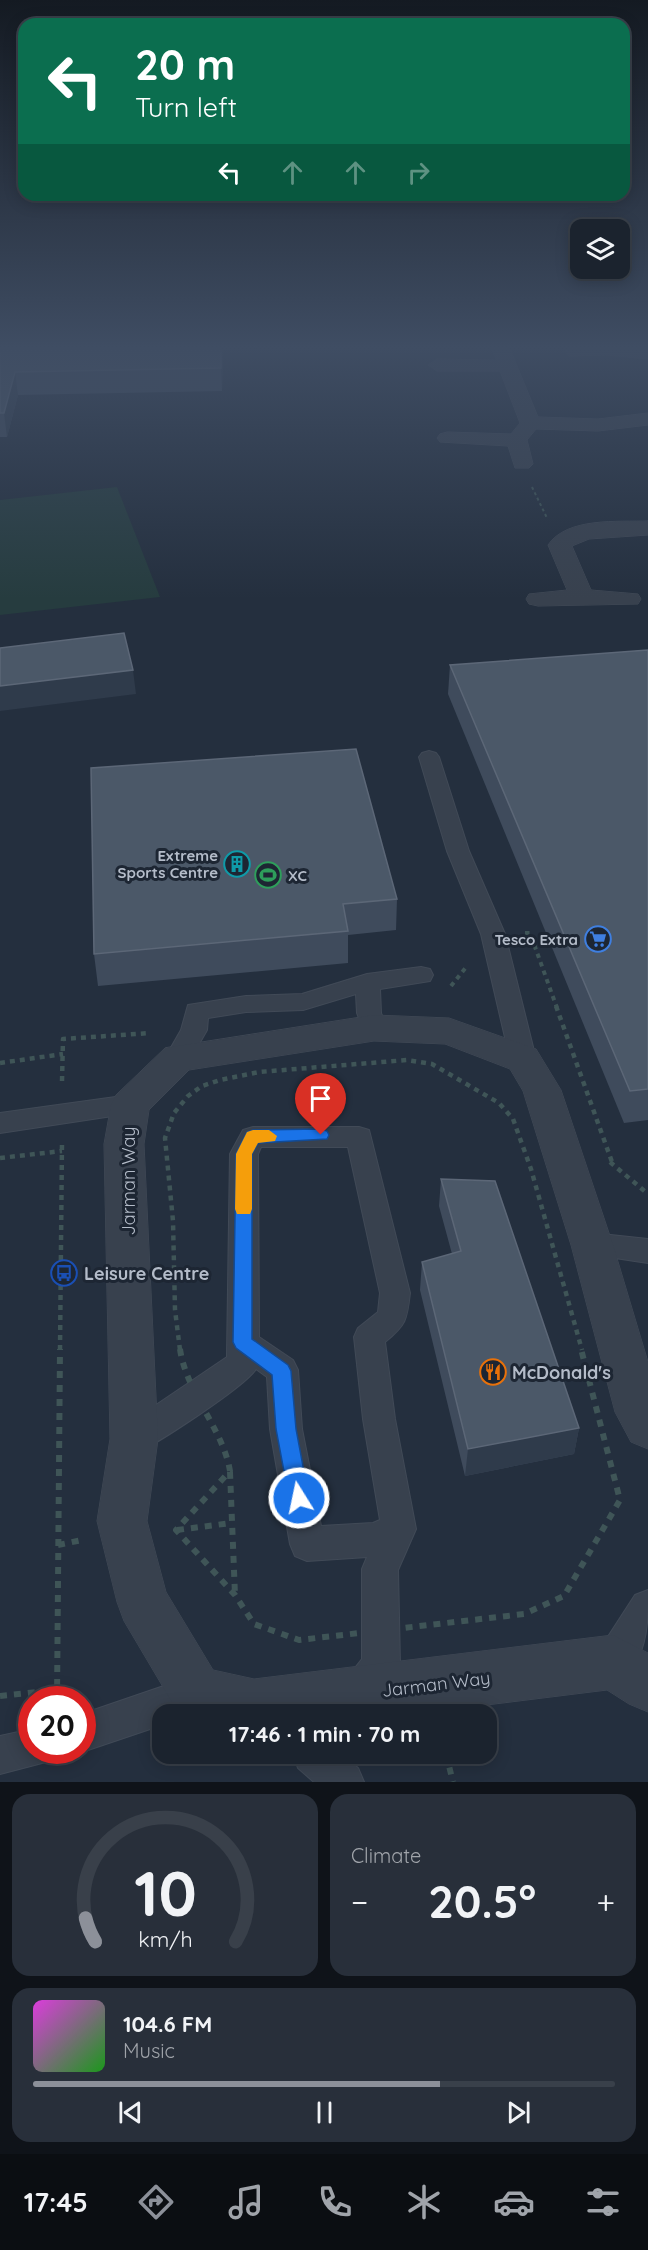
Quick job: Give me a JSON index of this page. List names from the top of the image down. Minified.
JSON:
{"streets":{"street":["Jarman Way"]},"places":{"building":["Extreme Sports Centre"],"sports":["XC"],"supermarket":["Tesco Extra"],"bus stop":["Leisure Centre"],"restaurant":["McDonald's"]},"page":{"turn":["20 m","Turn left"],"limit":"20","trip":"17:46 · 1 min · 70 m","tile":"Climate","heat":["−","20.5°","+"],"song":["104.6 FM","Music"],"tabs":"17:45","gauge":["10","km/h"]}}
